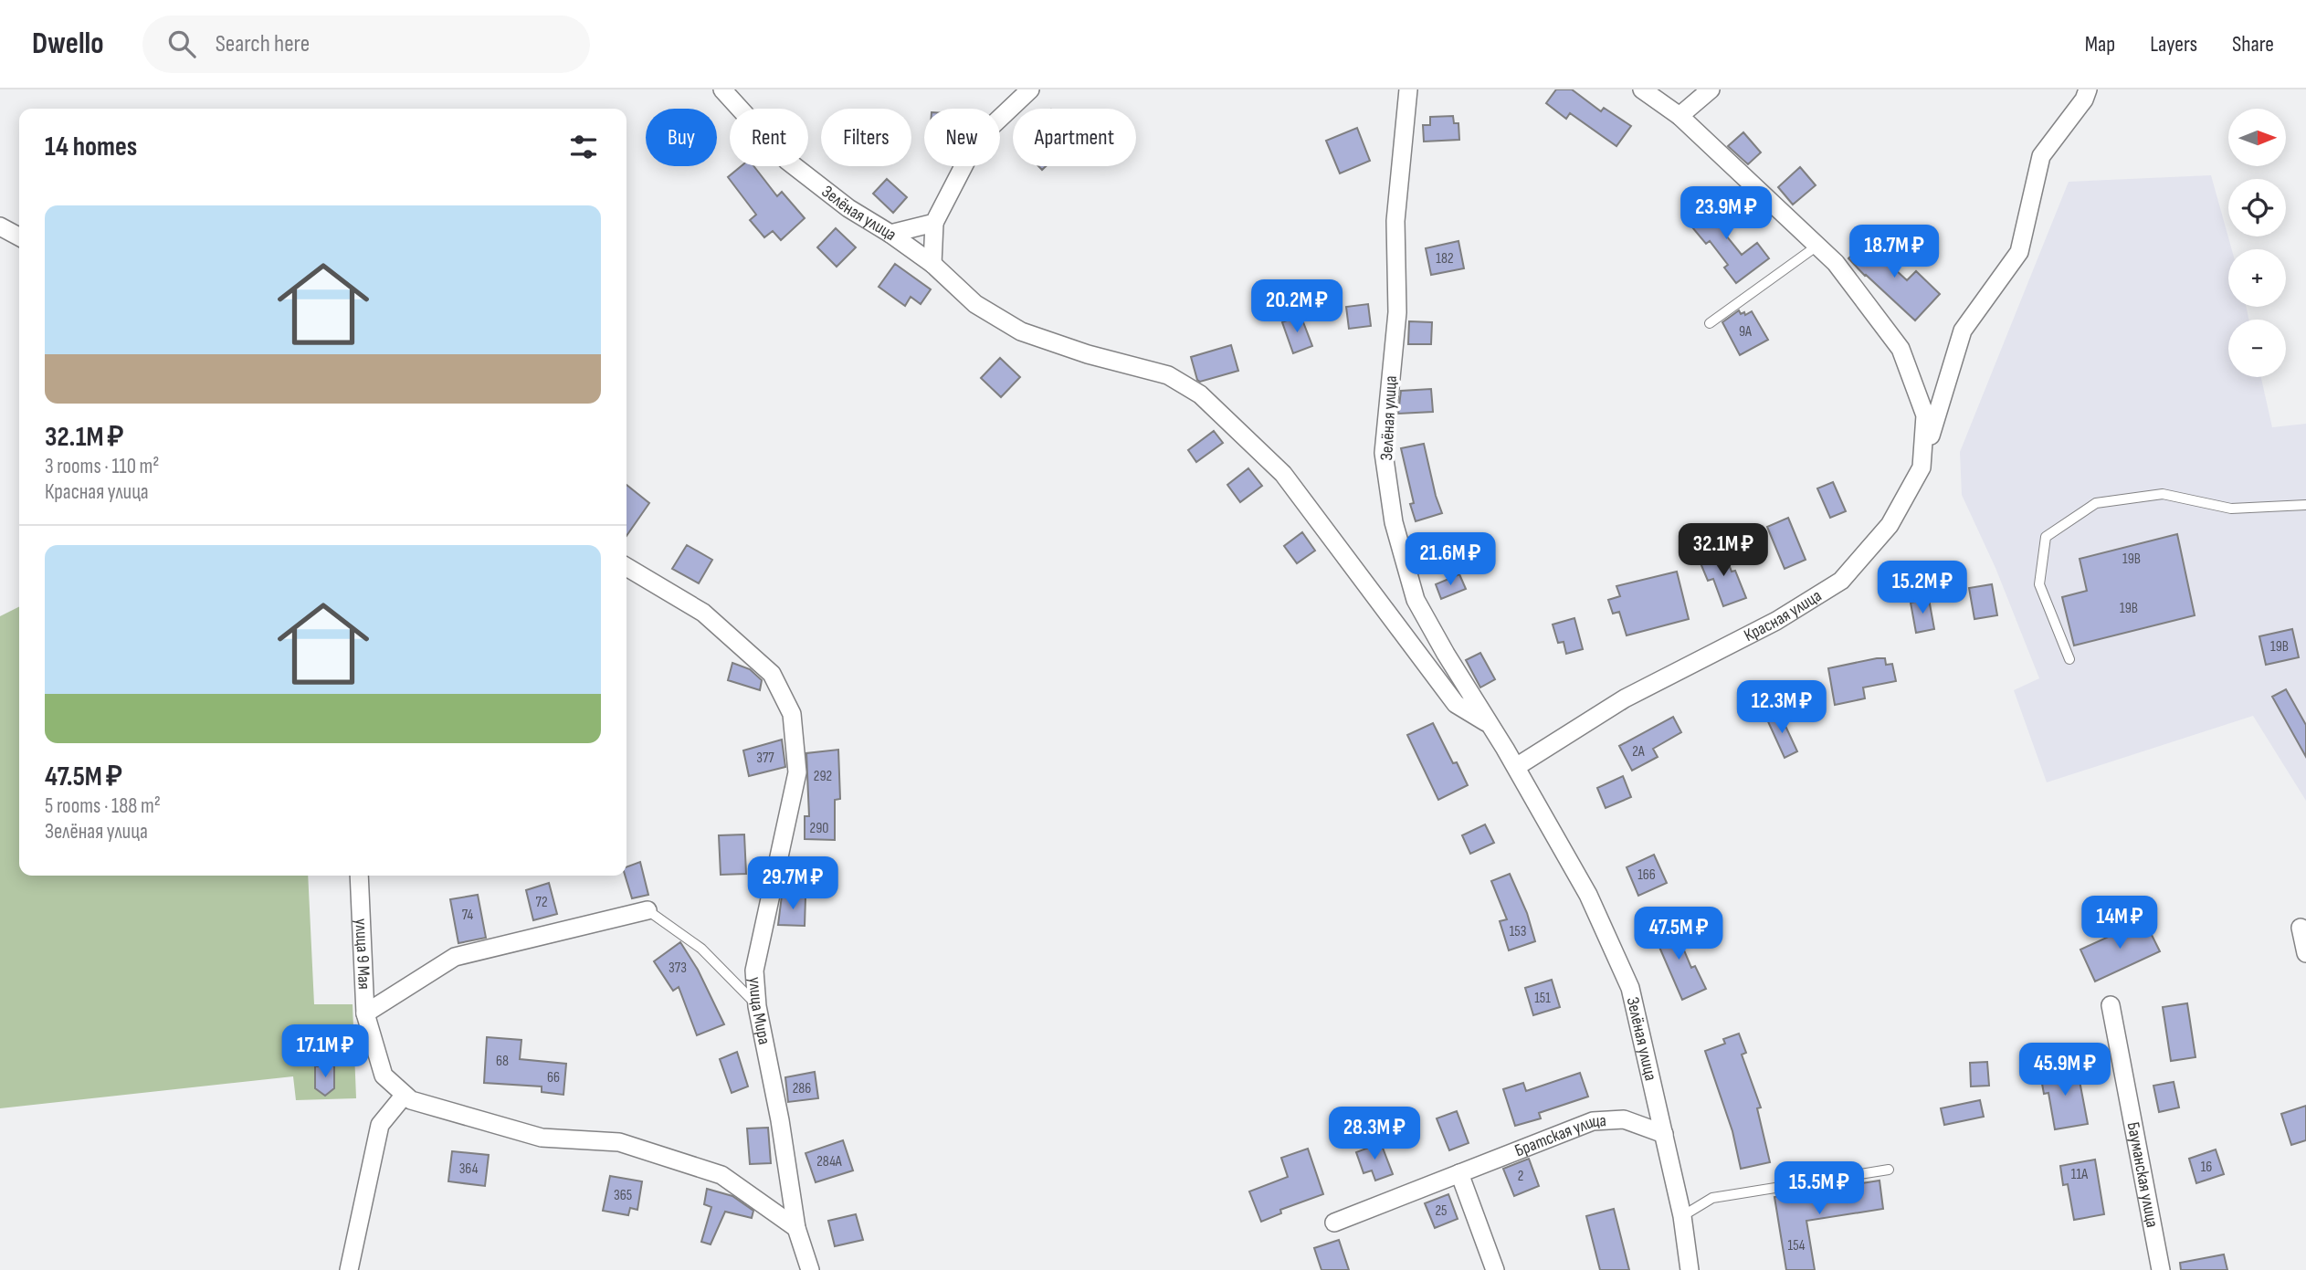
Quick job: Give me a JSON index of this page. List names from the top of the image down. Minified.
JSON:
{"streets":{"street":["Зелёная улица","Красная улица","улица 9 Мая","улица Мира","Братская улица","Бауманская улица"]},"crossings":[["Зелёная улица","Красная улица"],["Зелёная улица","Братская улица"]],"house_numbers":["182","9А","19В","19В","19В","2А","377","292","290","166","72","74","153","373","151","68","66","286","284А","16","364","11А","2","365","25","154"],"north":"right","page":{"header":"Dwello","search":"Search here","nav":["Map","Layers","Share"],"map_buttons":["+","−"],"chip":["Buy","Rent","Filters","New","Apartment"],"heading":"14 homes","list":[{"name":"32.1M ₽","note":"3 rooms · 110 m² · Красная улица"},{"name":"47.5M ₽","note":"5 rooms · 188 m² · Зелёная улица"}],"price":["23.9M ₽","18.7M ₽","20.2M ₽","32.1M ₽","21.6M ₽","15.2M ₽","12.3M ₽","29.7M ₽","14M ₽","47.5M ₽","17.1M ₽","45.9M ₽","28.3M ₽","15.5M ₽"]}}
